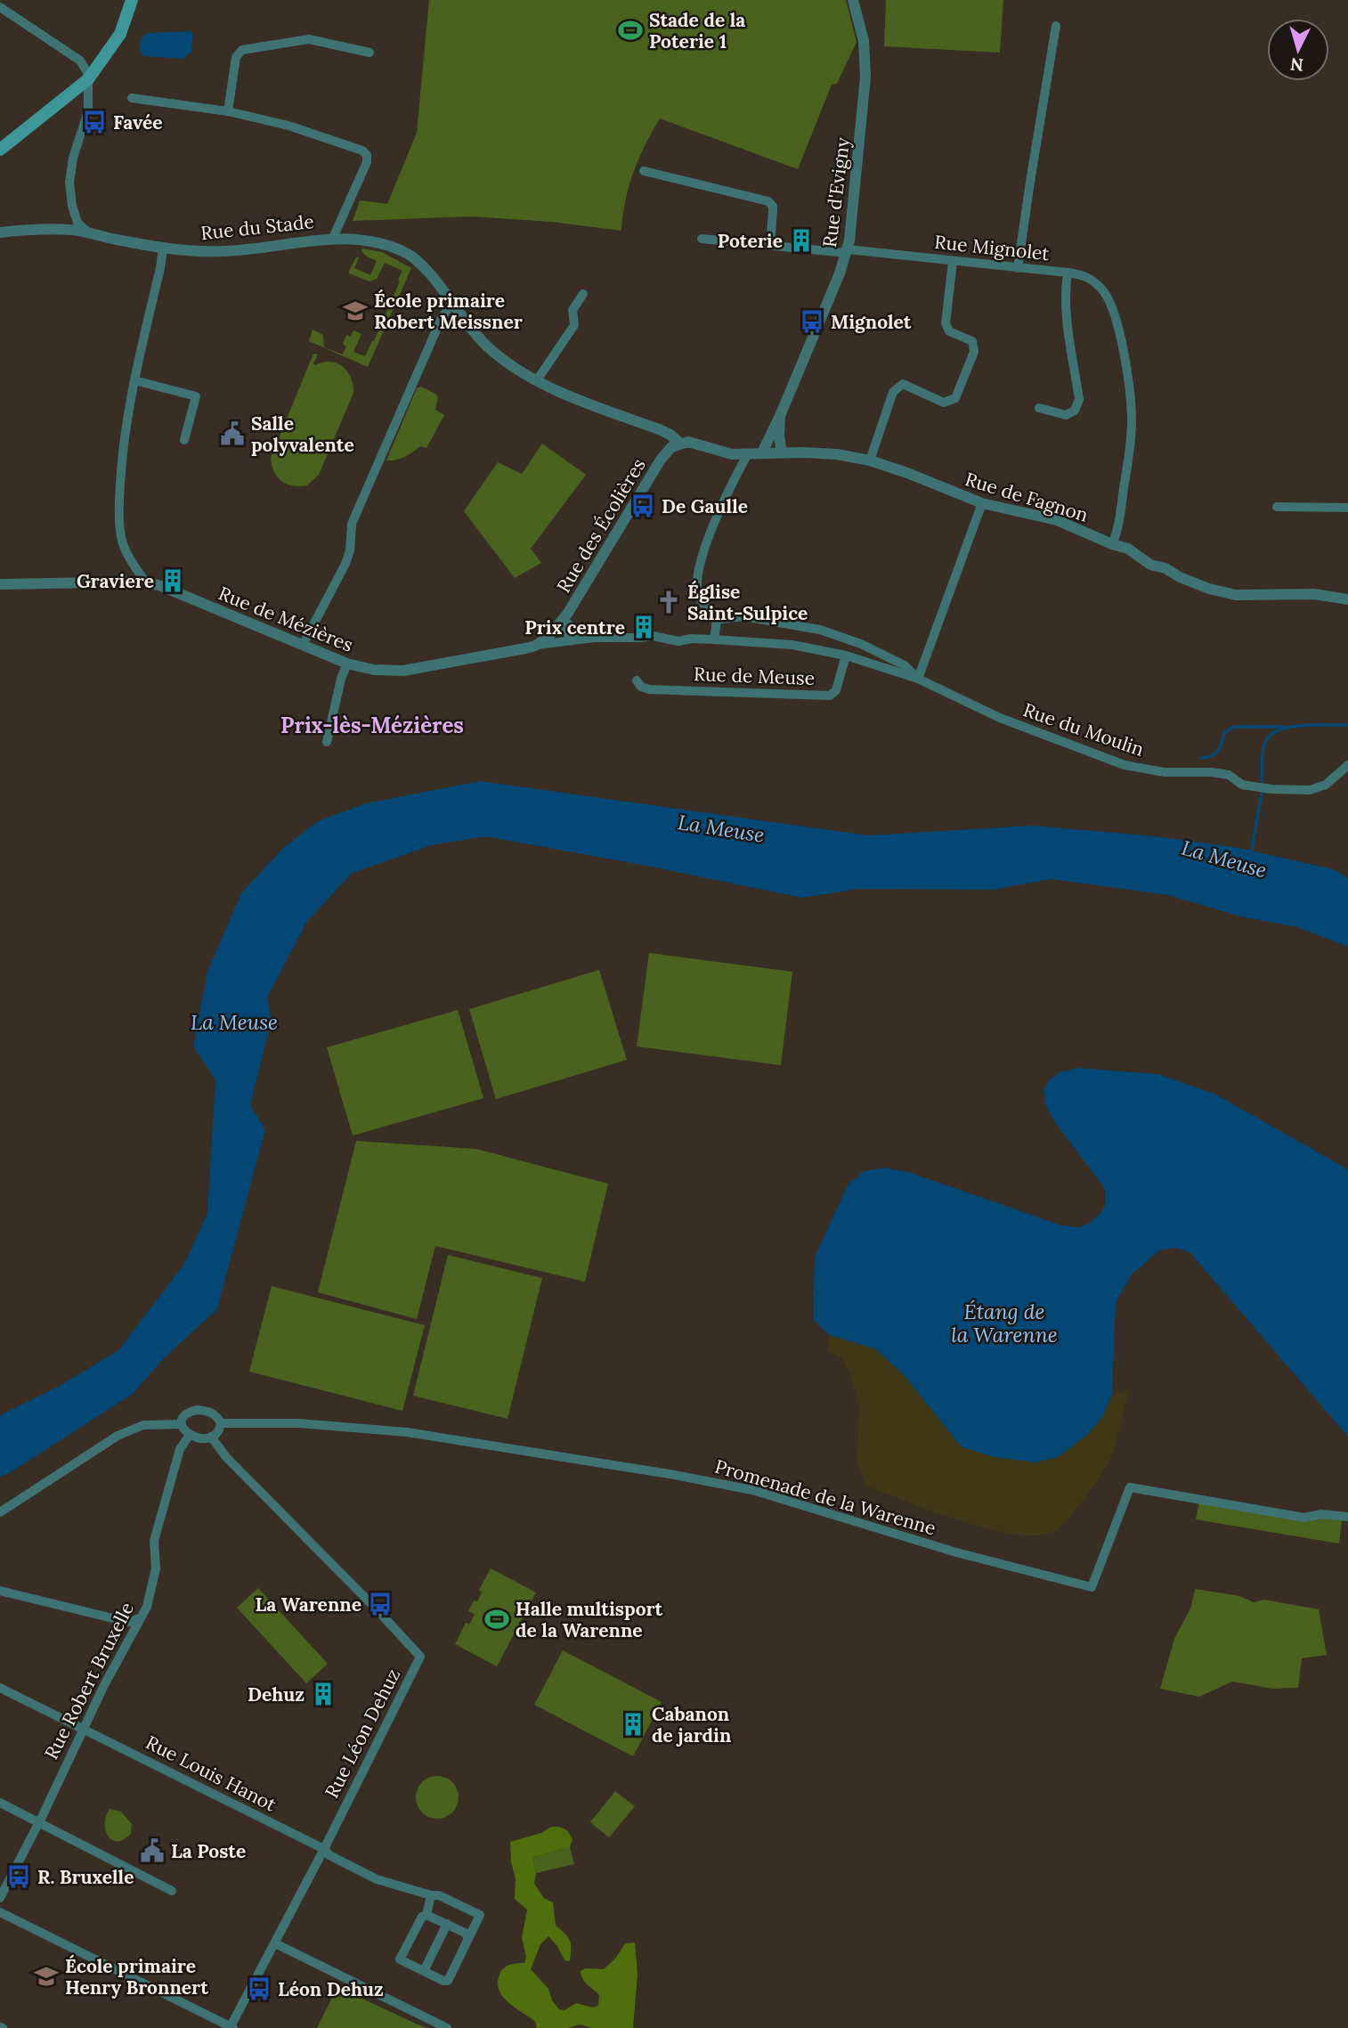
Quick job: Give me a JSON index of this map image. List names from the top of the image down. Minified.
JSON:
{"streets":{"street":["Rue d'Evigny","Rue du Stade","Rue Mignolet","Rue de Fagnon","Rue des Écolières","Rue de Mézières","Rue de Meuse","Rue du Moulin","Promenade de la Warenne","Rue Robert Bruxelle","Rue Léon Dehuz","Rue Louis Hanot"]},"crossings":[["Rue d'Evigny","Rue du Stade"],["Rue d'Evigny","Rue Mignolet"],["Rue d'Evigny","Rue de Fagnon"],["Rue du Stade","Rue de Fagnon"],["Rue du Stade","Rue des Écolières"],["Rue des Écolières","Rue de Mézières"],["Rue des Écolières","Rue du Moulin"],["Rue de Mézières","Rue du Moulin"],["Rue de Meuse","Rue du Moulin"],["Promenade de la Warenne","Rue Robert Bruxelle"],["Promenade de la Warenne","Rue Léon Dehuz"],["Rue Robert Bruxelle","Rue Léon Dehuz"],["Rue Robert Bruxelle","Rue Louis Hanot"],["Rue Léon Dehuz","Rue Louis Hanot"]],"districts":["Prix-lès-Mézières"],"water":["La Meuse","Étang de la Warenne"],"places":{"sports":["Stade de la Poterie 1","Halle multisport de la Warenne"],"bus stop":["Favée","Mignolet","De Gaulle","La Warenne","R. Bruxelle","Léon Dehuz"],"building":["Poterie","Graviere","Prix centre","Dehuz","Cabanon de jardin"],"school or university":["École primaire Robert Meissner","École primaire Henry Bronnert"],"public building":["Salle polyvalente","La Poste"],"church":["Église Saint-Sulpice"]},"north":"bottom"}
